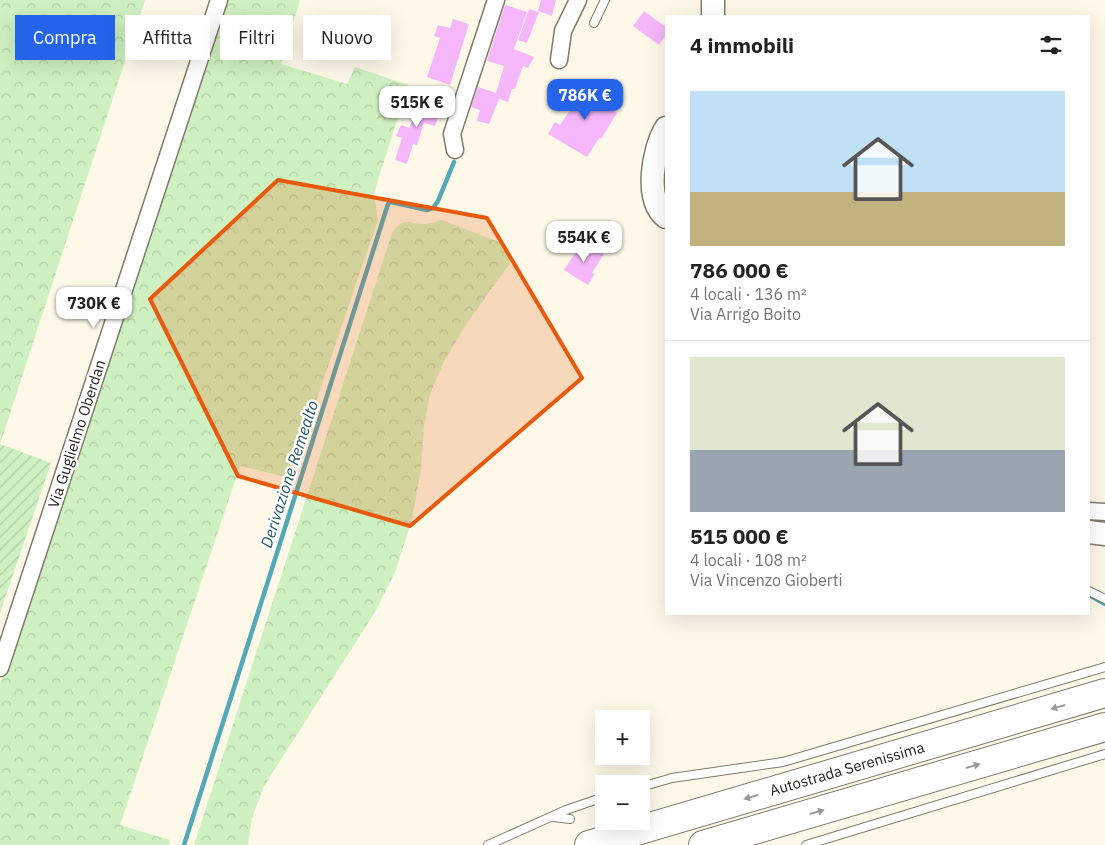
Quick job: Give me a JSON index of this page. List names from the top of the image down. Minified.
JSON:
{"streets":{"highway":["Autostrada Serenissima"],"street":["Via Guglielmo Oberdan"]},"water":["Derivazione Remealto"],"page":{"chip":["Compra","Affitta","Filtri","Nuovo"],"heading":"4 immobili","list":[{"name":"786 000 €","note":"4 locali · 136 m² · Via Arrigo Boito"},{"name":"515 000 €","note":"4 locali · 108 m² · Via Vincenzo Gioberti"}],"price":["786K €","515K €","554K €","730K €"],"map_buttons":["+","−"]}}
